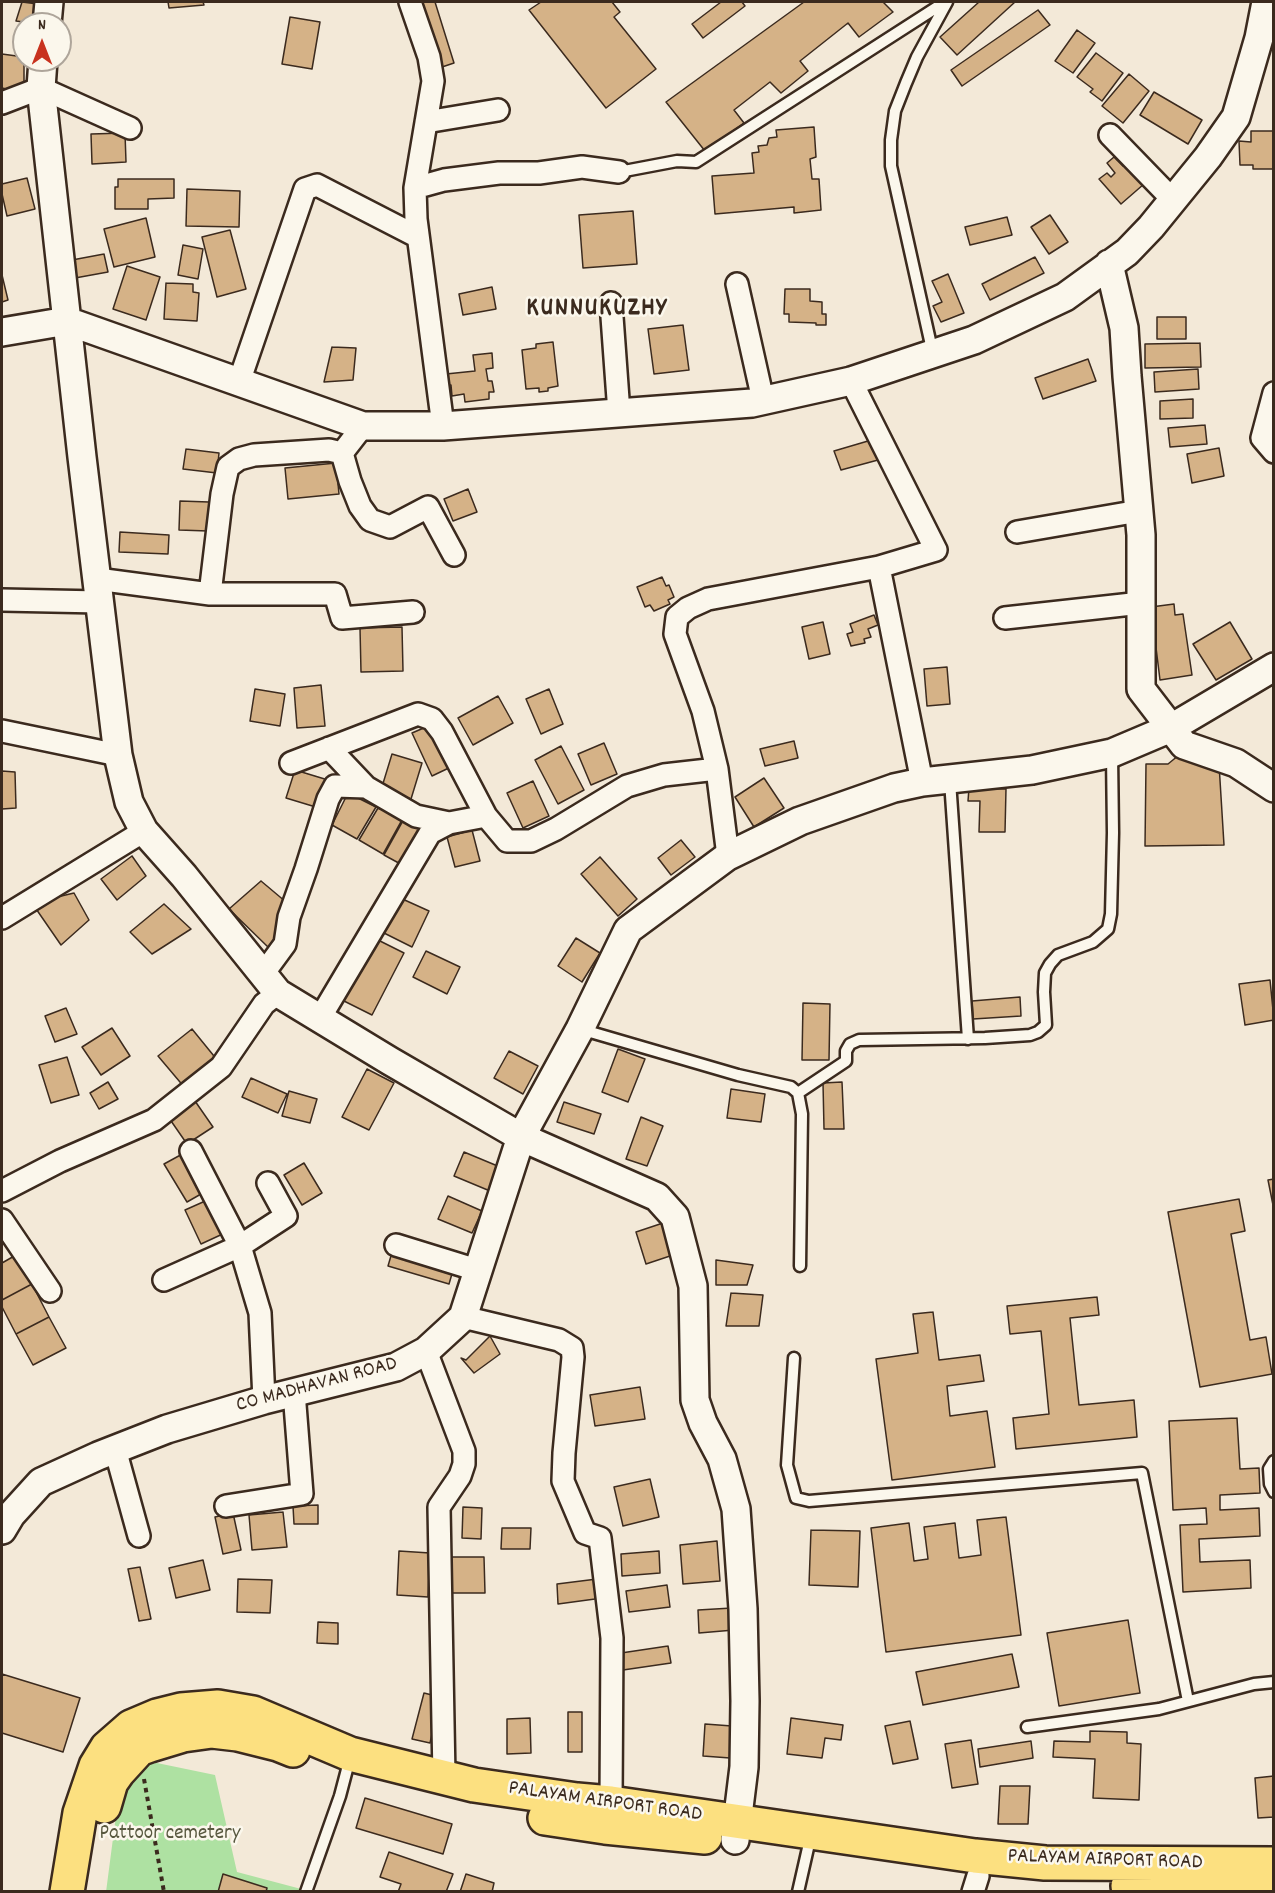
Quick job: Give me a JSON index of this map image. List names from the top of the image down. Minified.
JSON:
{"streets":{"main road":["PALAYAM AIRPORT ROAD"],"street":["CO MADHAVAN ROAD"]},"districts":["KUNNUKUZHY"],"parks":["Pattoor cemetery"],"north":"top"}
